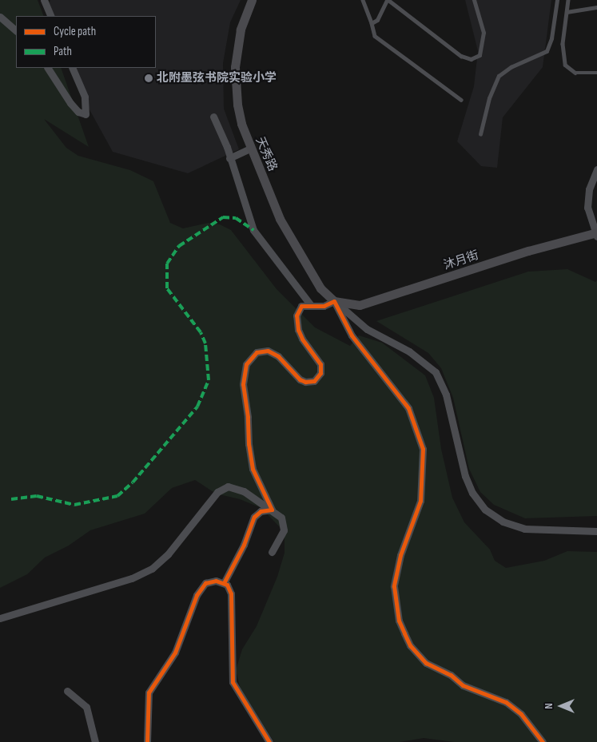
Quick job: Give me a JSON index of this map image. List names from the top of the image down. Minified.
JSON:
{"streets":{"main road":["天秀路","沐月街"]},"crossings":[["天秀路","沐月街"]],"places":["北附墨弦书院实验小学"],"legend":["Cycle path","Path"],"north":"left"}
